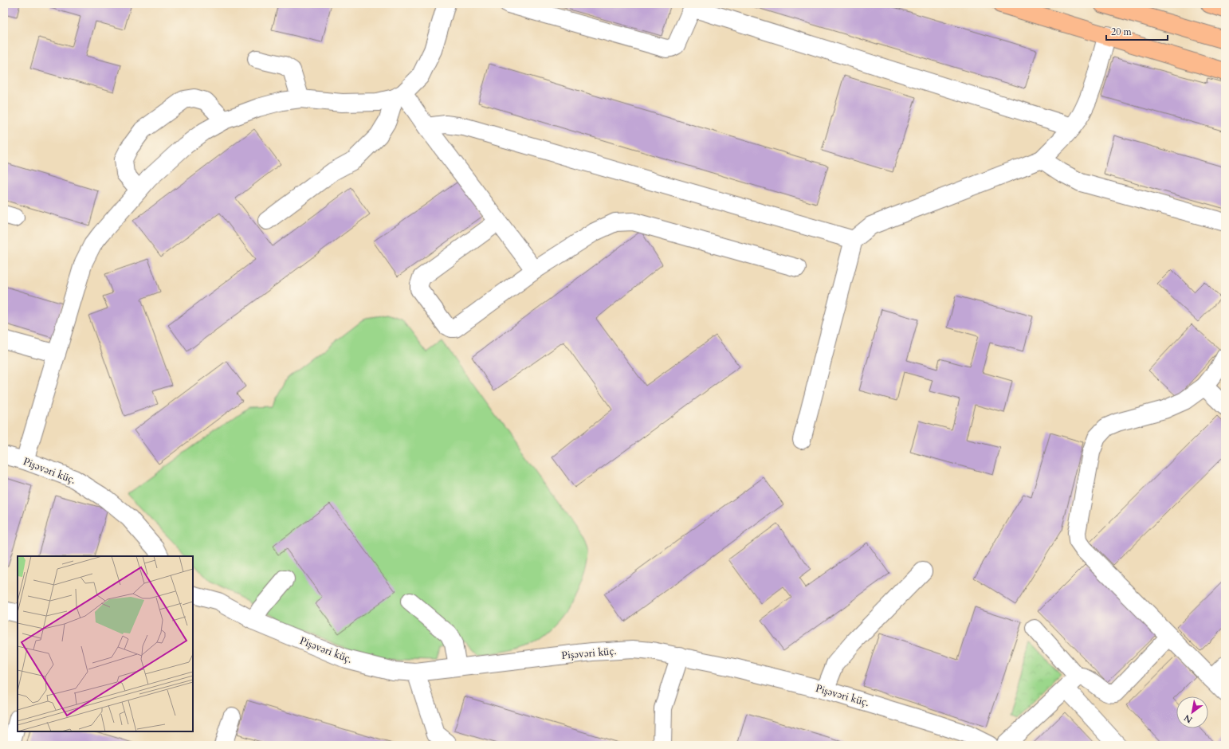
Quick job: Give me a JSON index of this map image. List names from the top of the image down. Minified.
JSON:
{"streets":{"street":["Pişəvəri küç."]},"scale_bar":"20 m","north":"bottom left"}
